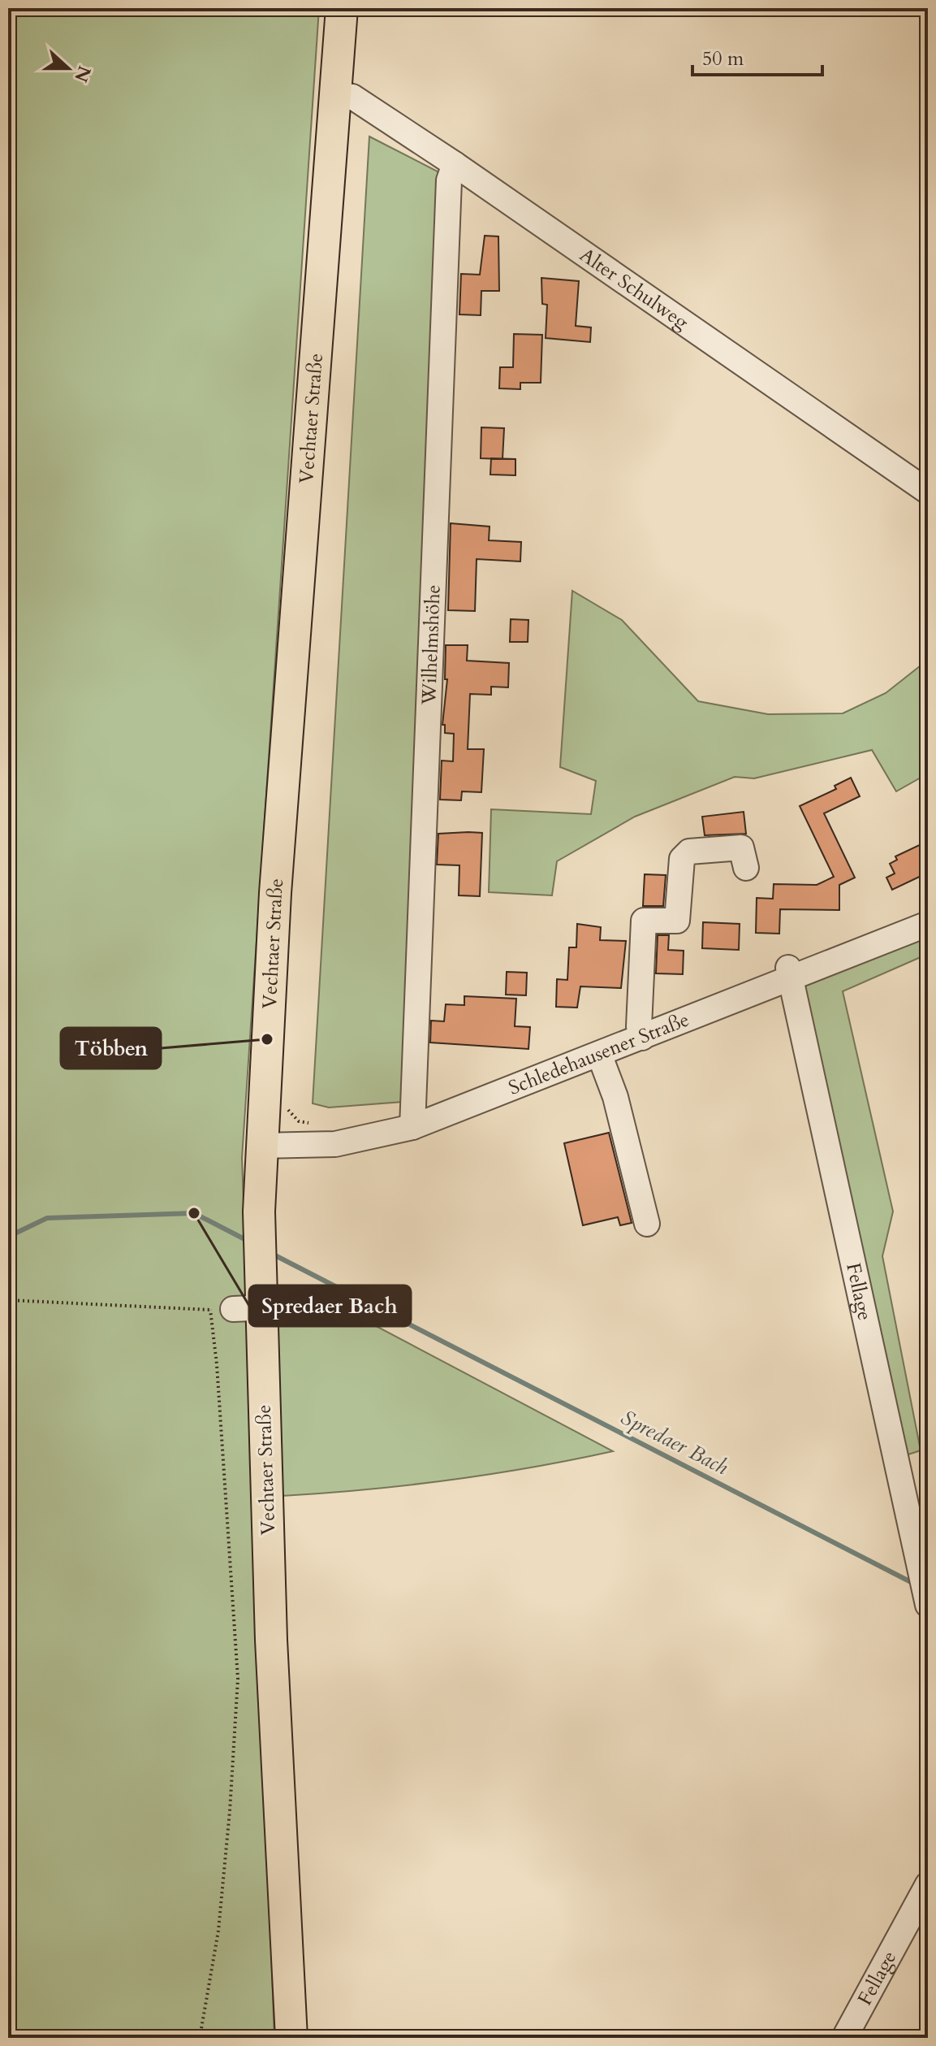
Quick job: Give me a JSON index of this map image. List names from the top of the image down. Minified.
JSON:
{"streets":{"main road":["Vechtaer Straße"],"street":["Alter Schulweg","Wilhelmshöhe","Schledehausener Straße","Fellage"]},"crossings":[["Alter Schulweg","Vechtaer Straße"],["Alter Schulweg","Wilhelmshöhe"],["Vechtaer Straße","Schledehausener Straße"],["Wilhelmshöhe","Schledehausener Straße"],["Schledehausener Straße","Fellage"]],"water":["Spredaer Bach"],"places":["Többen","Spredaer Bach"],"scale_bar":"50 m","north":"right"}
